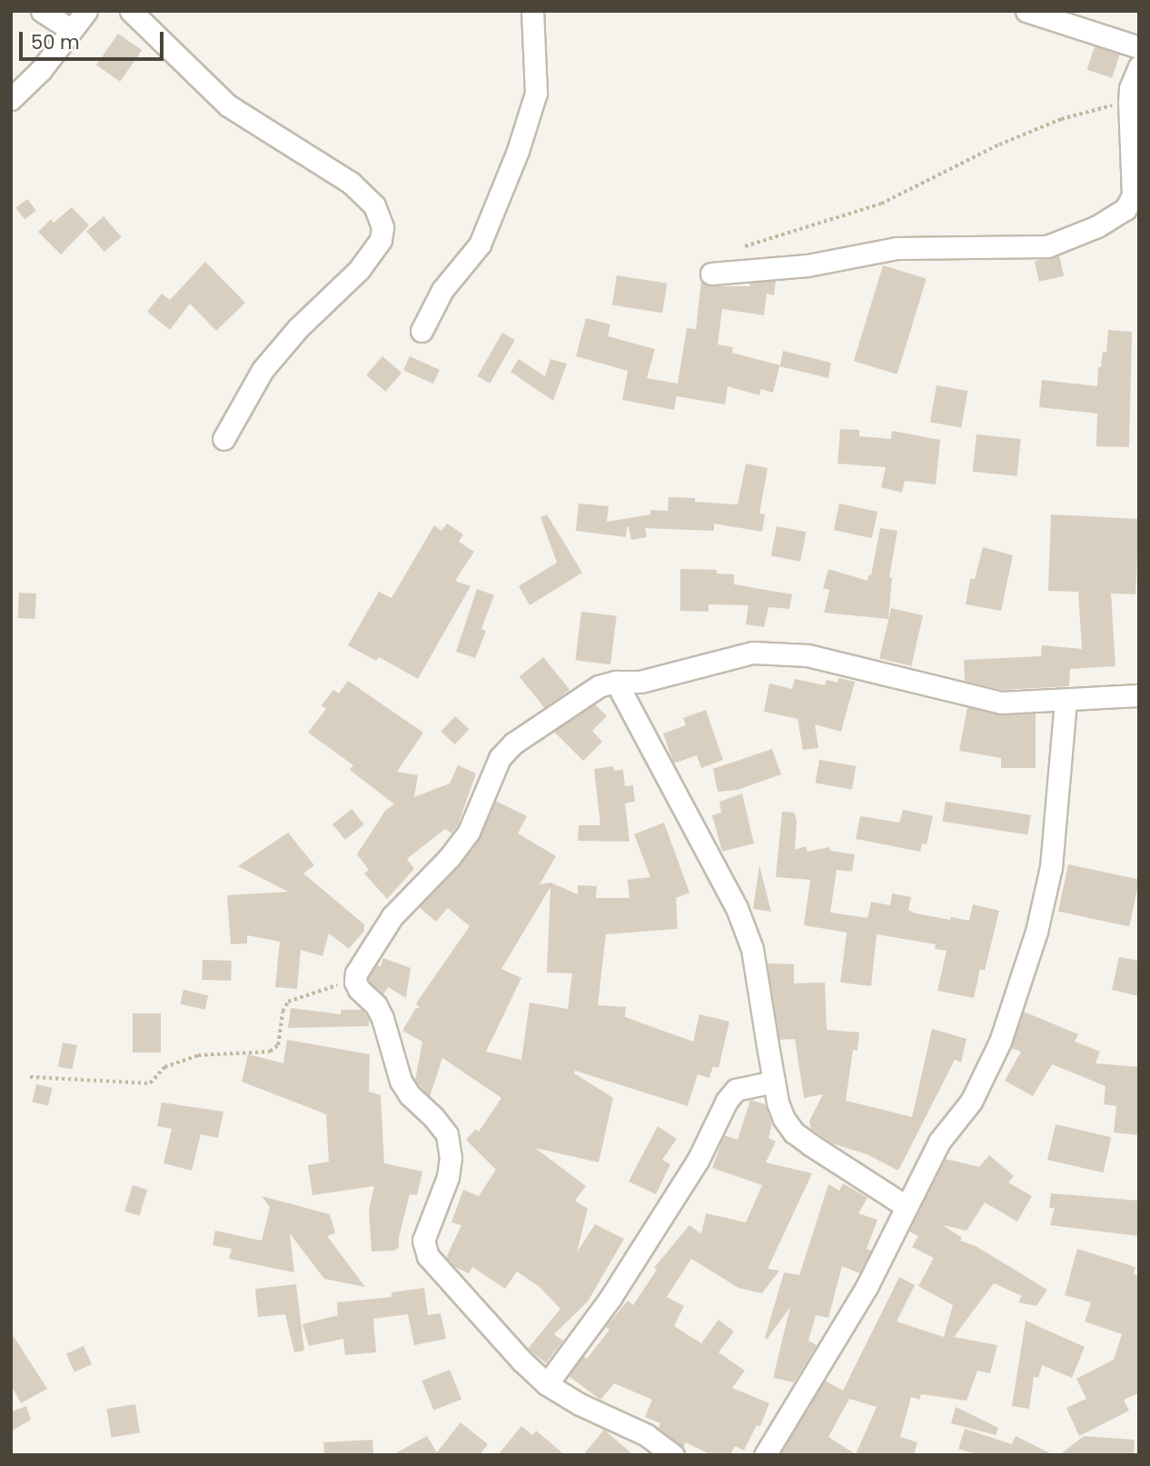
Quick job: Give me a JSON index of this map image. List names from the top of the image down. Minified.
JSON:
{"scale_bar":"50 m"}
